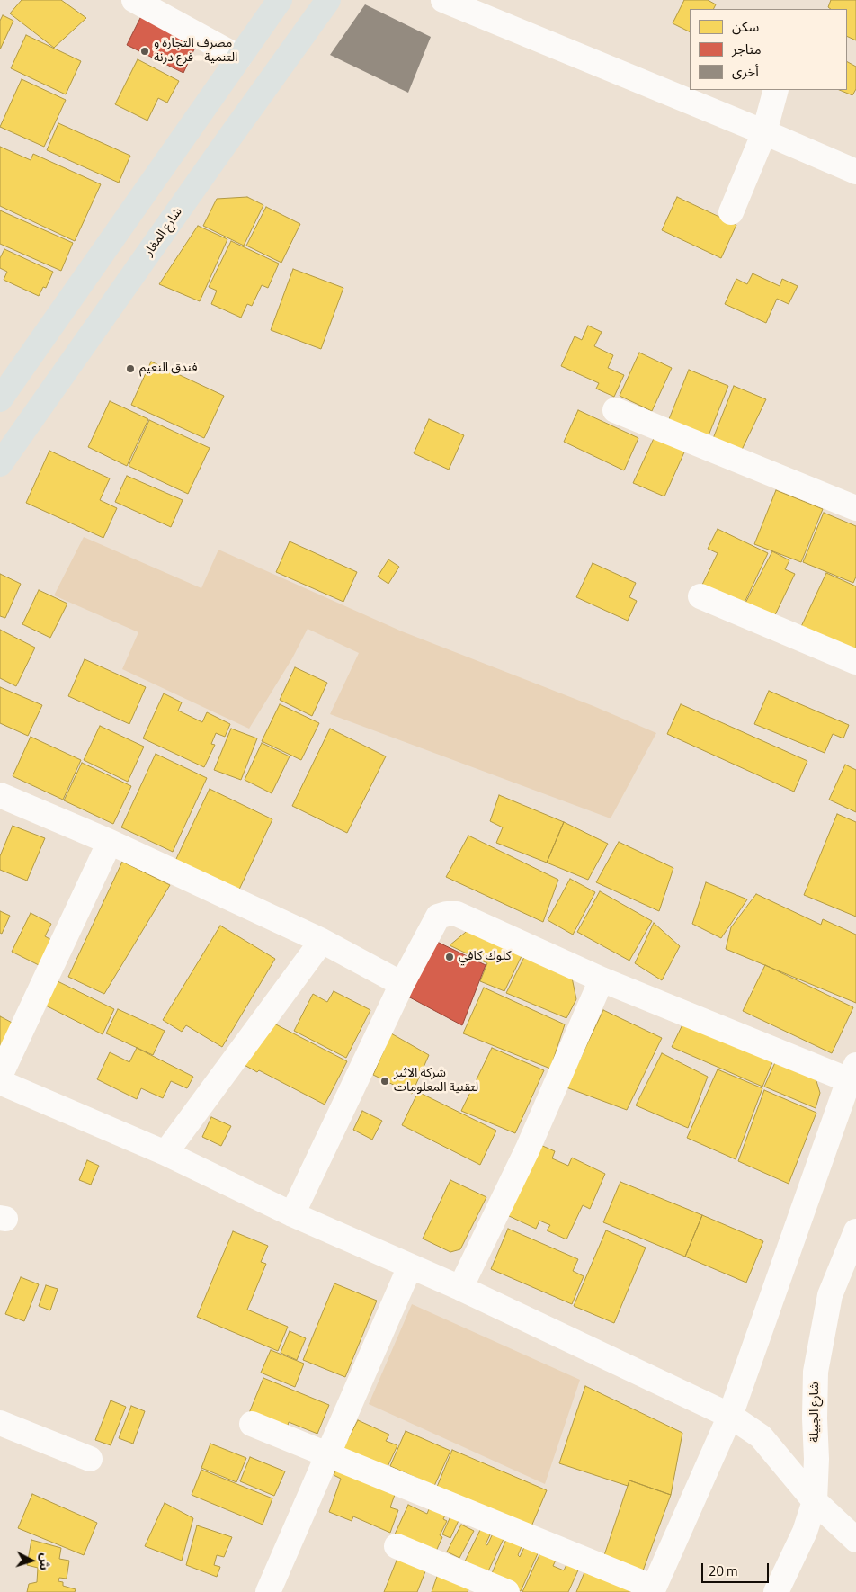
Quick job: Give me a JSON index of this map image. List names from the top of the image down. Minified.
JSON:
{"streets":{"main road":["شارع المغار"],"street":["شارع الجبيلة"]},"places":["مصرف التجارة و التنمية - فرع درنة","فندق النعيم","كلوك كافي","شركة الاثير لتقنية المعلومات"],"legend":["سكن","متاجر","أخرى"],"scale_bar":"20 m","north":"right"}
